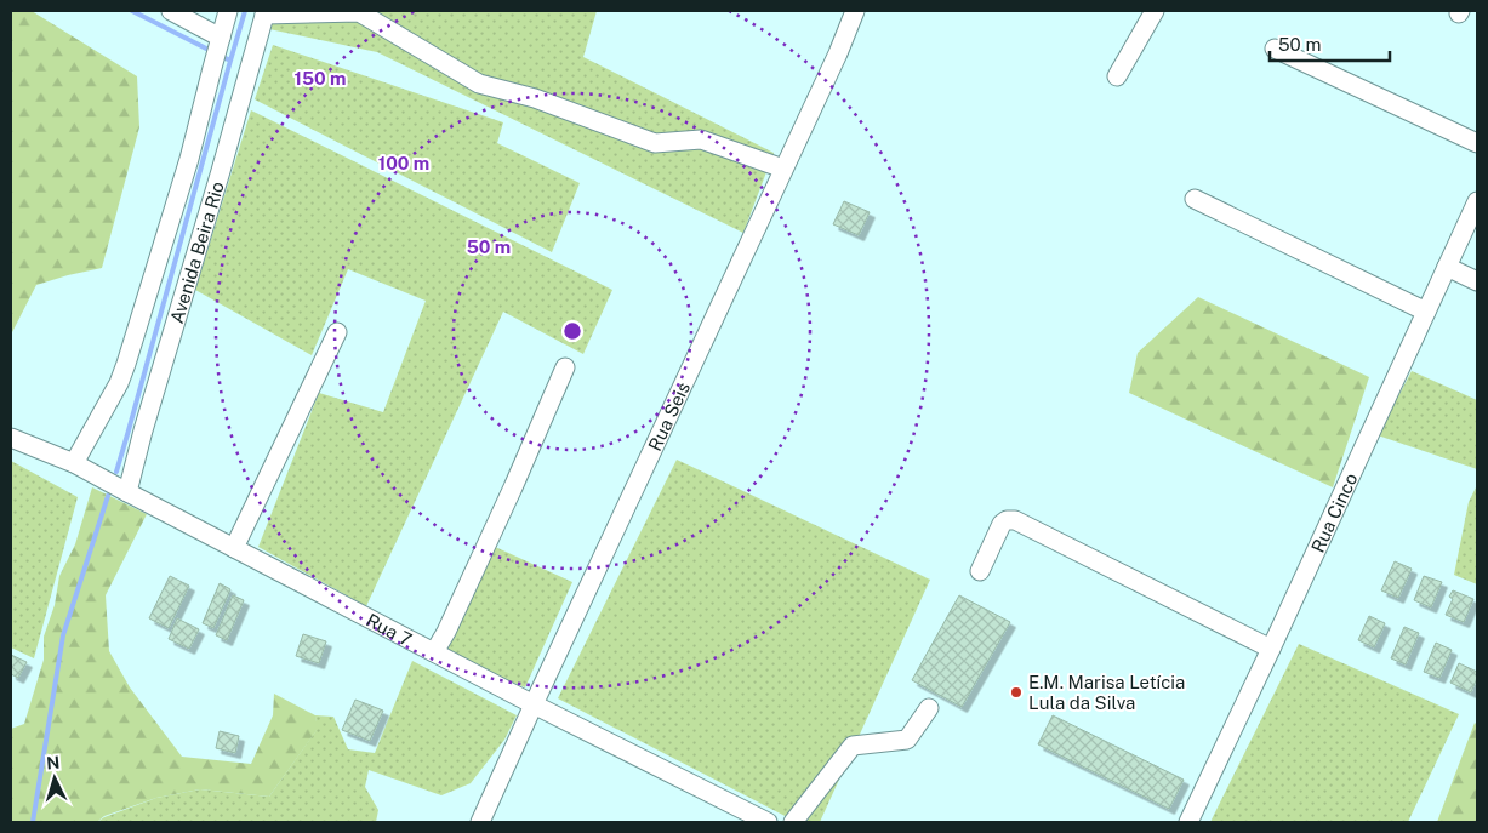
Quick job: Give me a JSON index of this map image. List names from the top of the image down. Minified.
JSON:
{"streets":{"street":["Avenida Beira Rio","Rua Seis","Rua Cinco","Rua 7"]},"crossings":[["Avenida Beira Rio","Rua 7"],["Rua Seis","Rua 7"]],"places":["E.M. Marisa Letícia Lula da Silva"],"scale_bar":"50 m","north":"top","rings":["150 m","100 m","50 m"]}
